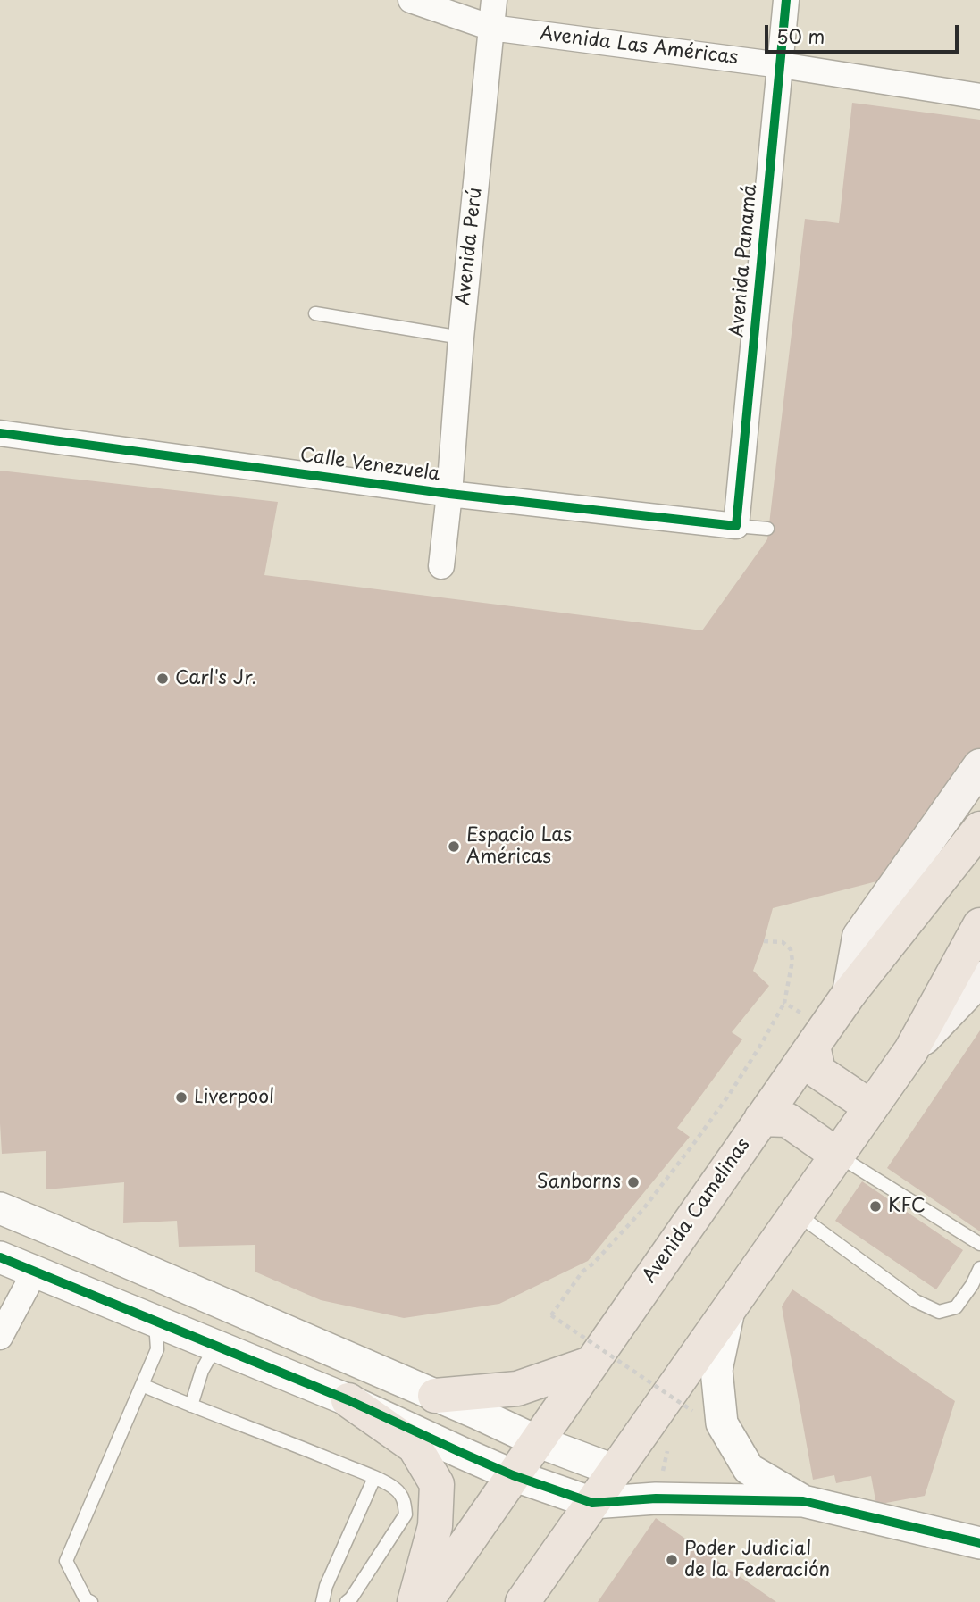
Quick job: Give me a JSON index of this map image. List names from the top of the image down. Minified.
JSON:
{"streets":{"highway":["Avenida Camelinas"],"street":["Avenida Las Américas","Avenida Perú","Avenida Panamá","Calle Venezuela"]},"crossings":[["Avenida Las Américas","Avenida Perú"],["Avenida Las Américas","Avenida Panamá"],["Avenida Perú","Calle Venezuela"],["Avenida Panamá","Calle Venezuela"]],"places":["Carl's Jr.","Espacio Las Américas","Liverpool","Sanborns","KFC","Poder Judicial de la Federación"],"scale_bar":"50 m"}
